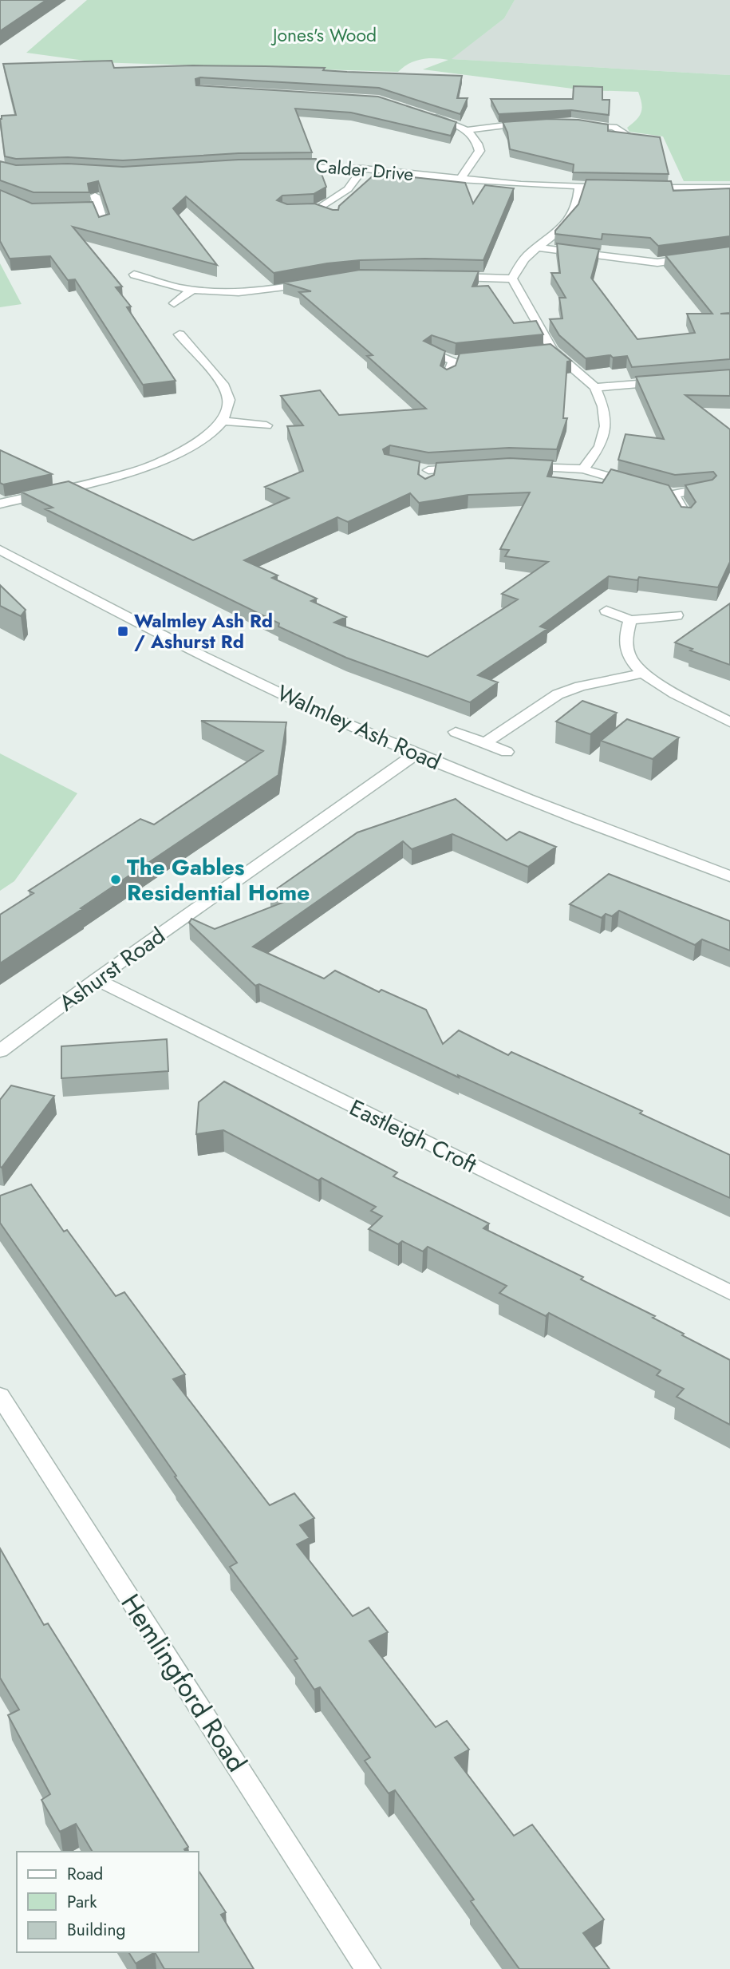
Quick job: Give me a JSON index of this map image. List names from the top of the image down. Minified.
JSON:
{"streets":{"street":["Calder Drive","Walmley Ash Road","Ashurst Road","Eastleigh Croft","Hemlingford Road"]},"crossings":[["Walmley Ash Road","Ashurst Road"],["Ashurst Road","Eastleigh Croft"]],"parks":["Jones's Wood"],"places":{"transit":["Walmley Ash Rd / Ashurst Rd"],"other":["The Gables Residential Home"]},"legend":["Road","Park","Building"]}
